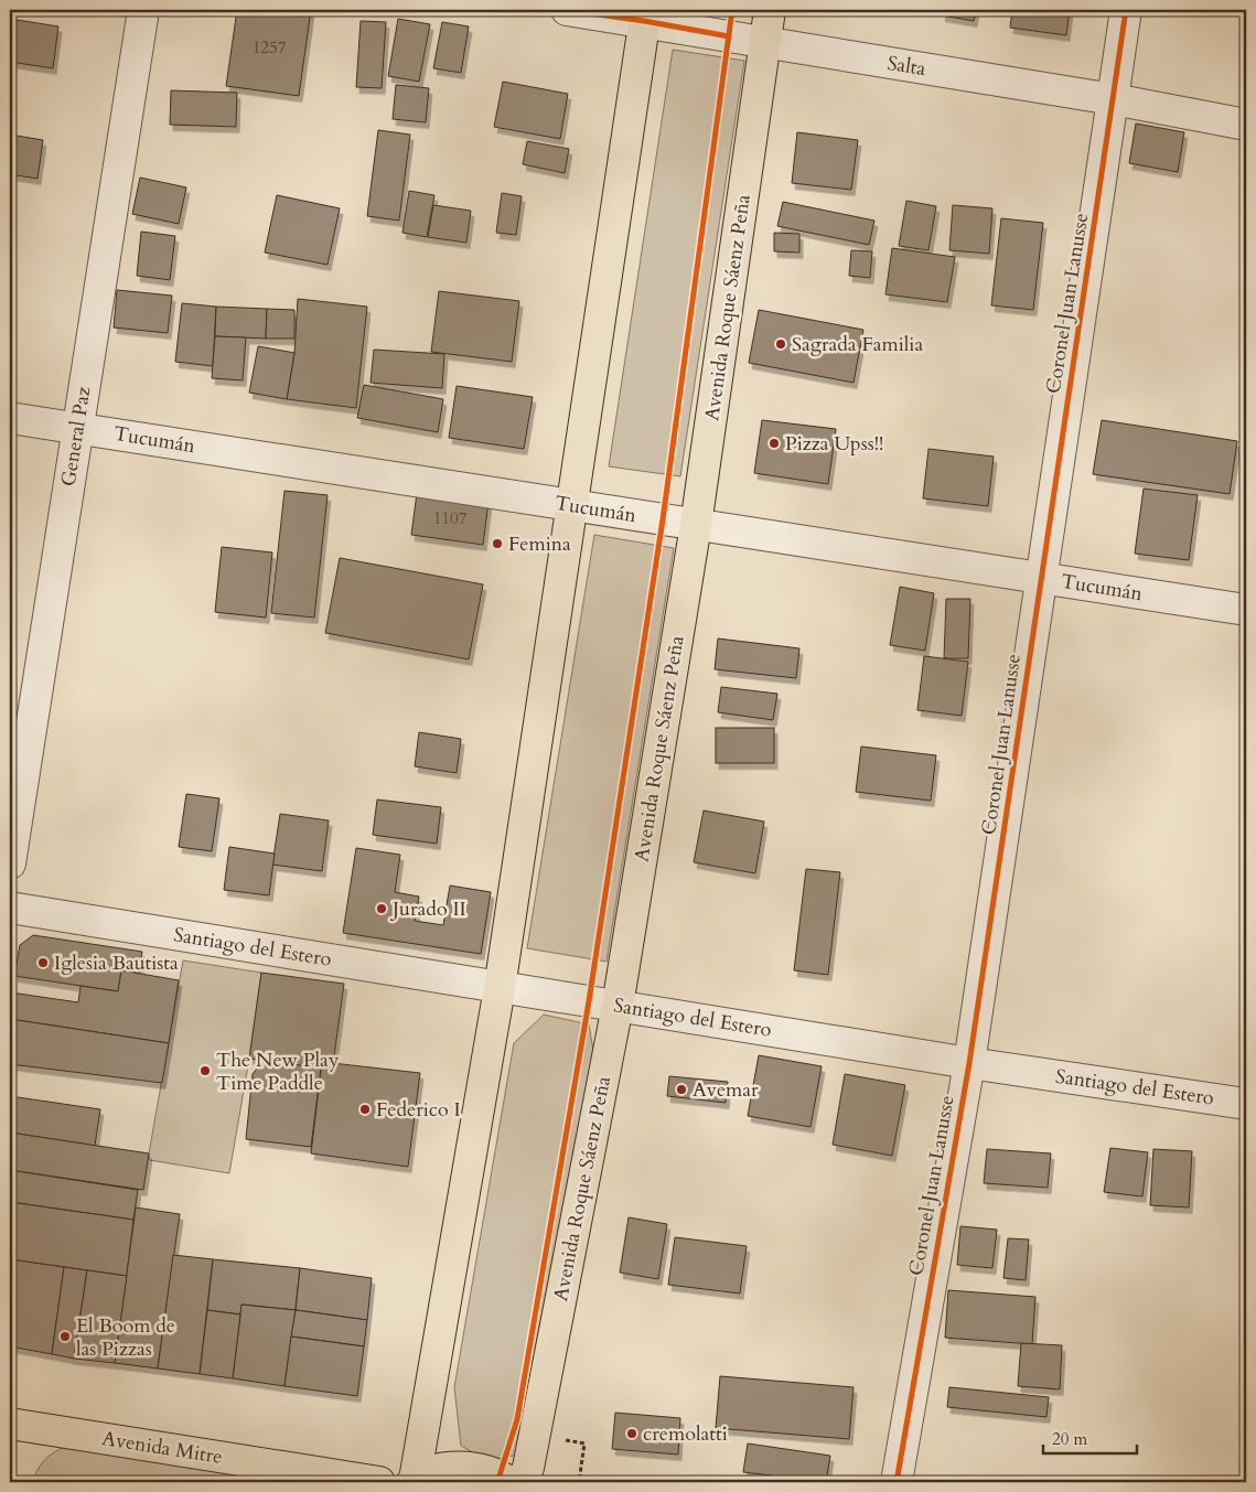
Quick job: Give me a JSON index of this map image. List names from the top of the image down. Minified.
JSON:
{"streets":{"main road":["Avenida Roque Sáenz Peña","Avenida Mitre"],"street":["Salta","Coronel Juan Lanusse","General Paz","Tucumán","Santiago del Estero"]},"crossings":[["Salta","Coronel Juan Lanusse"],["Salta","Avenida Roque Sáenz Peña"],["Coronel Juan Lanusse","Tucumán"],["Coronel Juan Lanusse","Santiago del Estero"],["Avenida Roque Sáenz Peña","Tucumán"],["Avenida Roque Sáenz Peña","Santiago del Estero"],["General Paz","Tucumán"]],"places":["Sagrada Familia","Pizza Upss!!","Femina","Jurado II","Iglesia Bautista","The New Play Time Paddle","Avemar","Federico I","El Boom de las Pizzas","cremolatti"],"house_numbers":["1257","1107"],"scale_bar":"20 m"}
